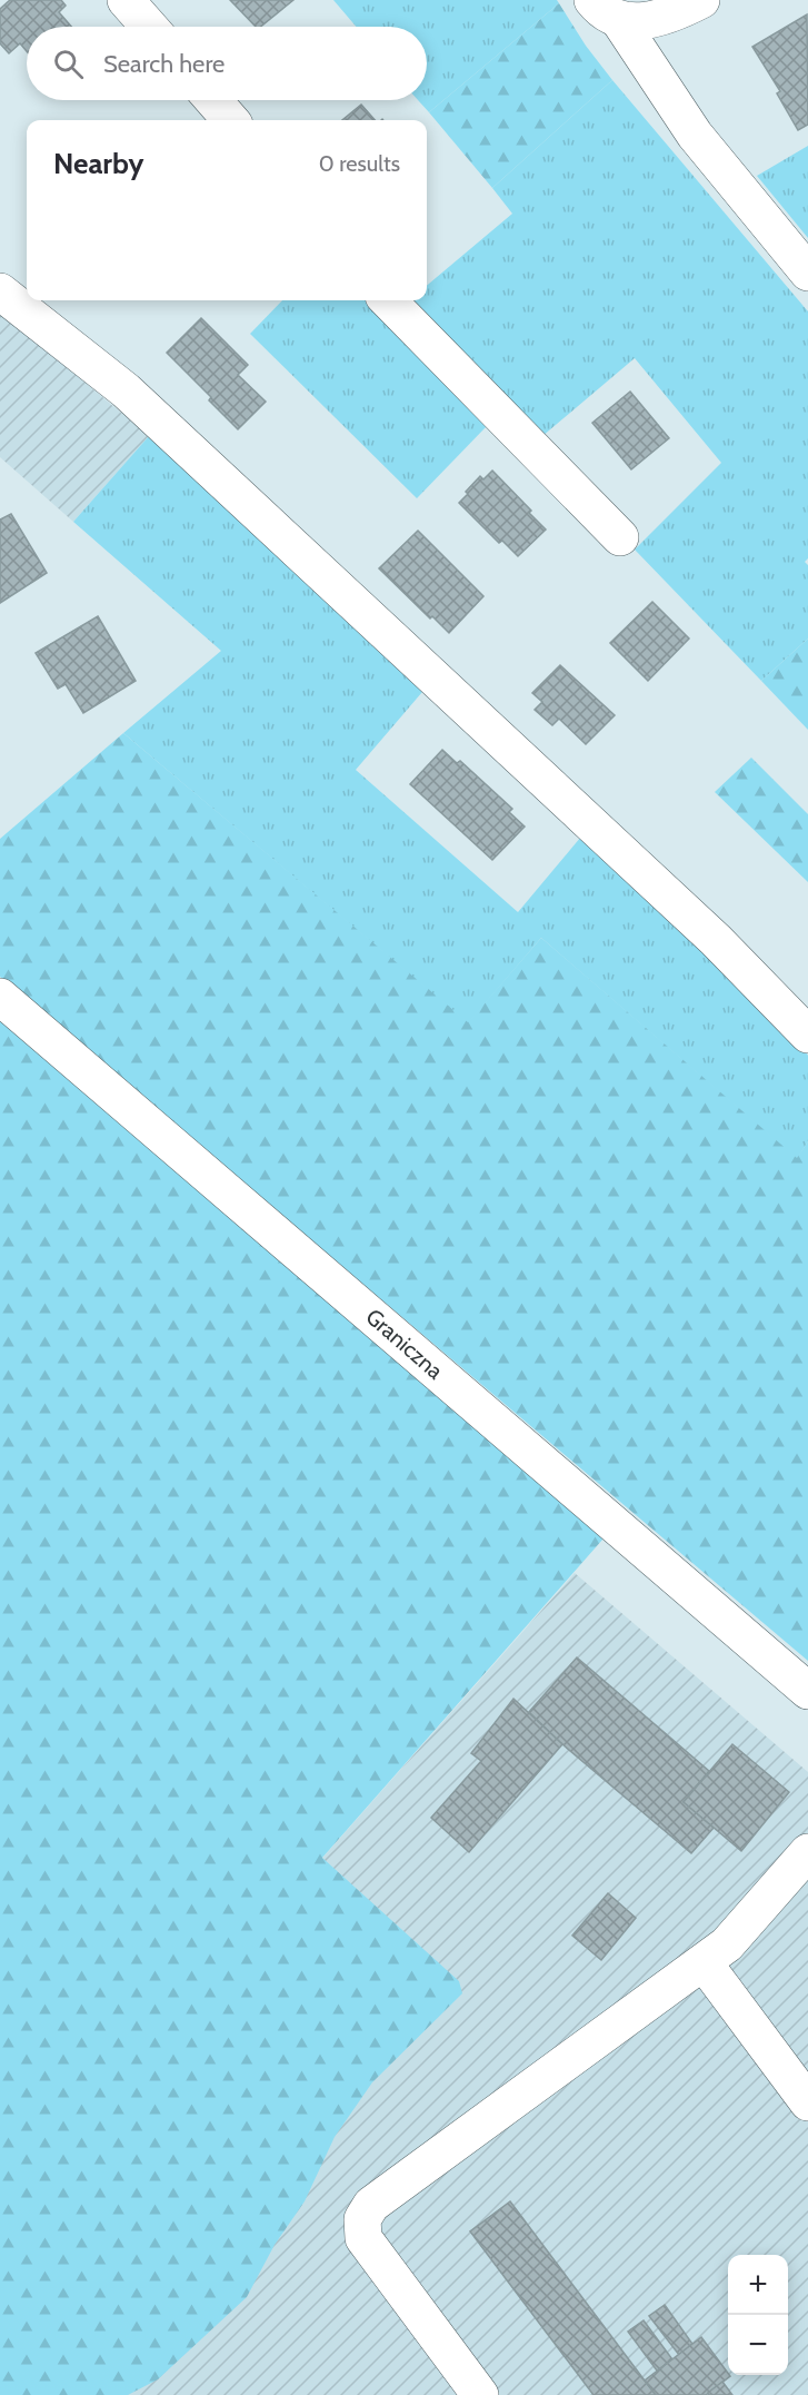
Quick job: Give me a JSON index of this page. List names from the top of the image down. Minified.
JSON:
{"streets":{"street":["Graniczna"]},"page":{"search":"Search here","heading":["Nearby","0 results"],"map_buttons":["+","−"]}}
